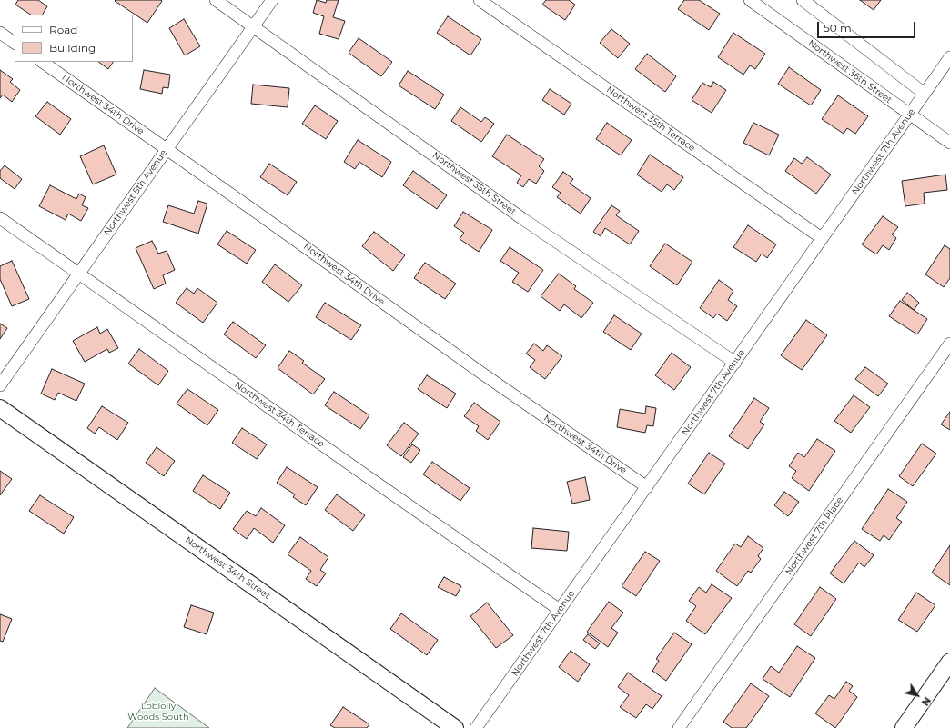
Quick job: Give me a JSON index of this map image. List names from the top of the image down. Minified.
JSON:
{"streets":{"main road":["Northwest 34th Street"],"street":["Northwest 36th Street","Northwest 34th Drive","Northwest 35th Terrace","Northwest 7th Avenue","Northwest 35th Street","Northwest 5th Avenue","Northwest 34th Terrace","Northwest 7th Place"]},"crossings":[["Northwest 36th Street","Northwest 7th Avenue"],["Northwest 34th Drive","Northwest 7th Avenue"],["Northwest 34th Drive","Northwest 5th Avenue"],["Northwest 35th Terrace","Northwest 7th Avenue"],["Northwest 7th Avenue","Northwest 35th Street"],["Northwest 7th Avenue","Northwest 34th Terrace"],["Northwest 35th Street","Northwest 5th Avenue"],["Northwest 5th Avenue","Northwest 34th Terrace"]],"parks":["Loblolly Woods South"],"legend":["Road","Building"],"scale_bar":"50 m","north":"bottom right"}
